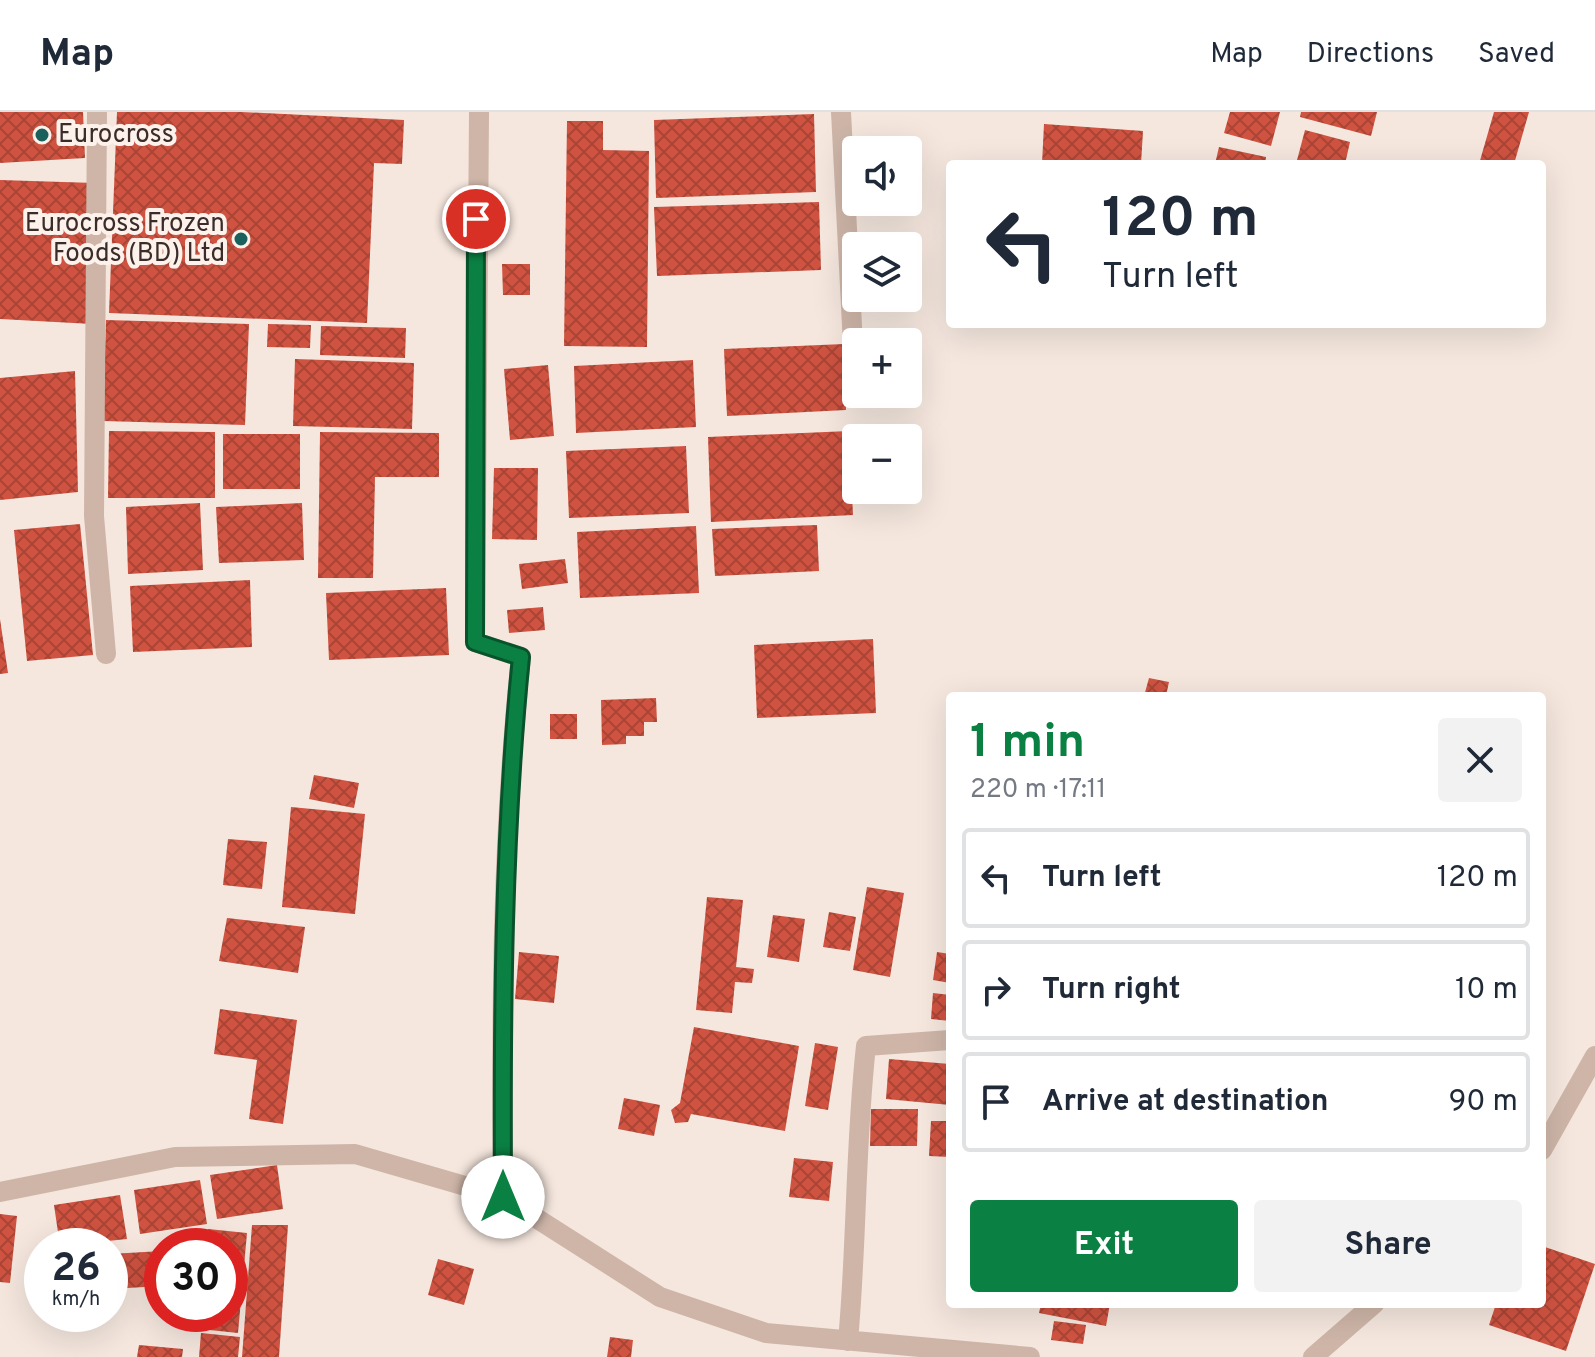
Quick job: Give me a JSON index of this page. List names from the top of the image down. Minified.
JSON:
{"places":["Eurocross","Eurocross Frozen Foods (BD) Ltd"],"page":{"header":"Map","nav":["Map","Directions","Saved"],"map_buttons":["+","−"],"turn":["120 m","Turn left"],"heading":["1 min","220 m · 17:11"],"list":[{"name":"Turn left","value":"120 m"},{"name":"Turn right","value":"10 m"},{"name":"Arrive at destination","value":"90 m"}],"buttons":["Exit","Share"],"speed":"26 km/h","limit":"30"}}
